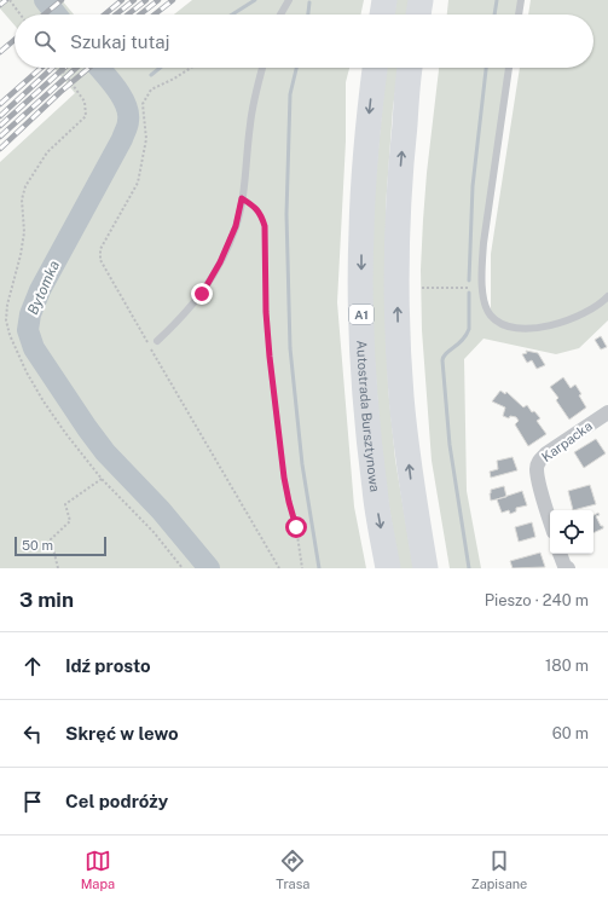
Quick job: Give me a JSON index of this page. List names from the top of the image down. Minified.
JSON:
{"streets":{"highway":["A1","Autostrada Bursztynowa"],"street":["Karpacka"]},"water":["Bytomka"],"scale_bar":"50 m","page":{"search":"Szukaj tutaj","scale":"50 m","heading":["3 min","Pieszo · 240 m"],"list":[["Idź prosto","180 m"],["Skręć w lewo","60 m"],"Cel podróży"],"nav":["Mapa","Trasa","Zapisane"]}}
